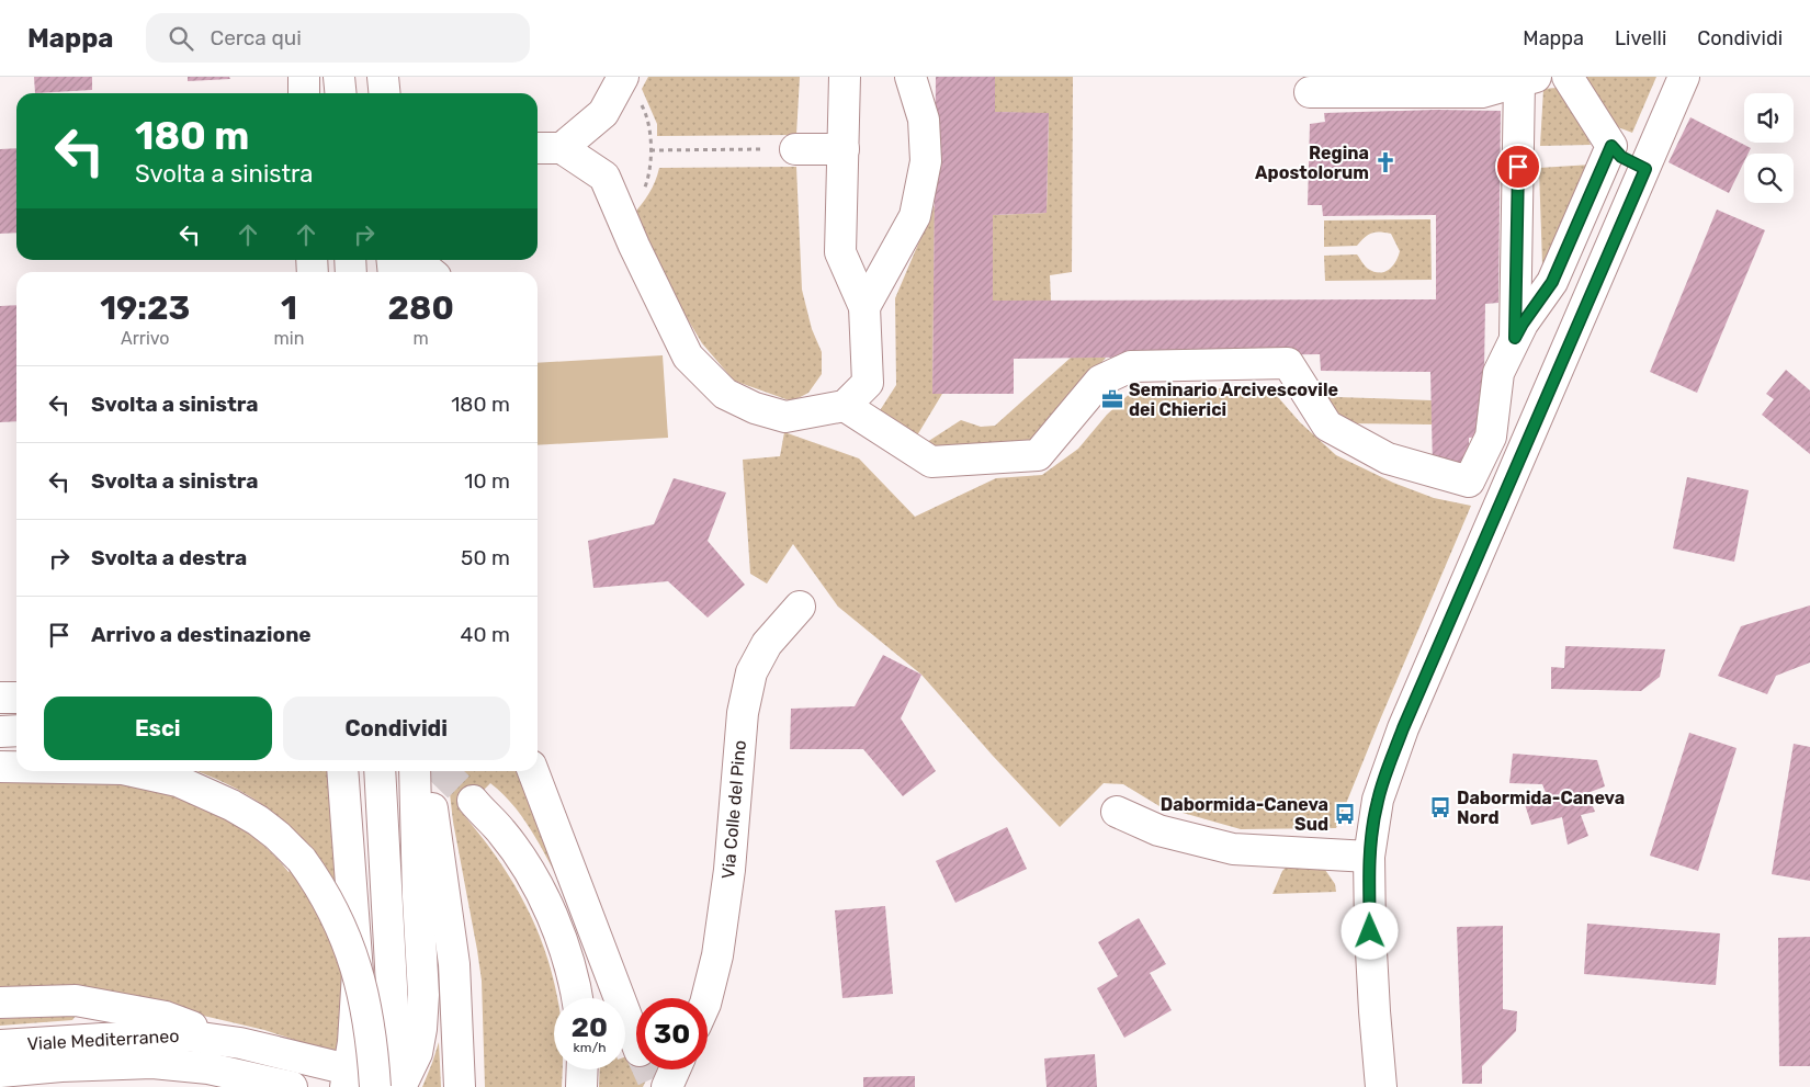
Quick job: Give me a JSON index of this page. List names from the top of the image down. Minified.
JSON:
{"streets":{"main road":["Via Colle del Pino","Viale Mediterraneo"]},"places":{"church":["Regina Apostolorum"],"office":["Seminario Arcivescovile dei Chierici"],"bus stop":["Dabormida-Caneva Nord","Dabormida-Caneva Sud"]},"page":{"header":"Mappa","search":"Cerca qui","nav":["Mappa","Livelli","Condividi"],"turn":["180 m","Svolta a sinistra"],"eta":["19:23","Arrivo","1","min","280","m"],"list":[{"name":"Svolta a sinistra","value":"180 m"},{"name":"Svolta a sinistra","value":"10 m"},{"name":"Svolta a destra","value":"50 m"},{"name":"Arrivo a destinazione","value":"40 m"}],"buttons":["Esci","Condividi"],"speed":"20 km/h","limit":"30"}}
